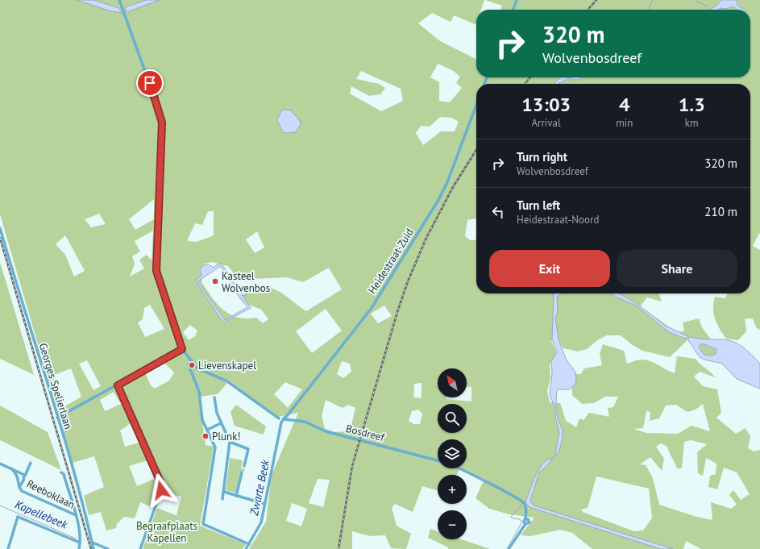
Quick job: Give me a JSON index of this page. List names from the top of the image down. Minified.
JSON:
{"streets":{"street":["Heidestraat-Zuid","Georges Spelierlaan","Bosdreef","Reeboklaan"]},"crossings":[["Heidestraat-Zuid","Bosdreef"]],"water":["Zwarte Beek","Kapellebeek"],"parks":["Begraafplaats Kapellen"],"places":["Kasteel Wolvenbos","Lievenskapel","Plunk!"],"north":"top left","page":{"turn":["320 m","Wolvenbosdreef"],"eta":["13:03","Arrival","4","min","1.3","km"],"list":[{"name":"Turn right","note":"Wolvenbosdreef","value":"320 m"},{"name":"Turn left","note":"Heidestraat-Noord","value":"210 m"}],"buttons":["Exit","Share"],"map_buttons":["+","−"]}}
